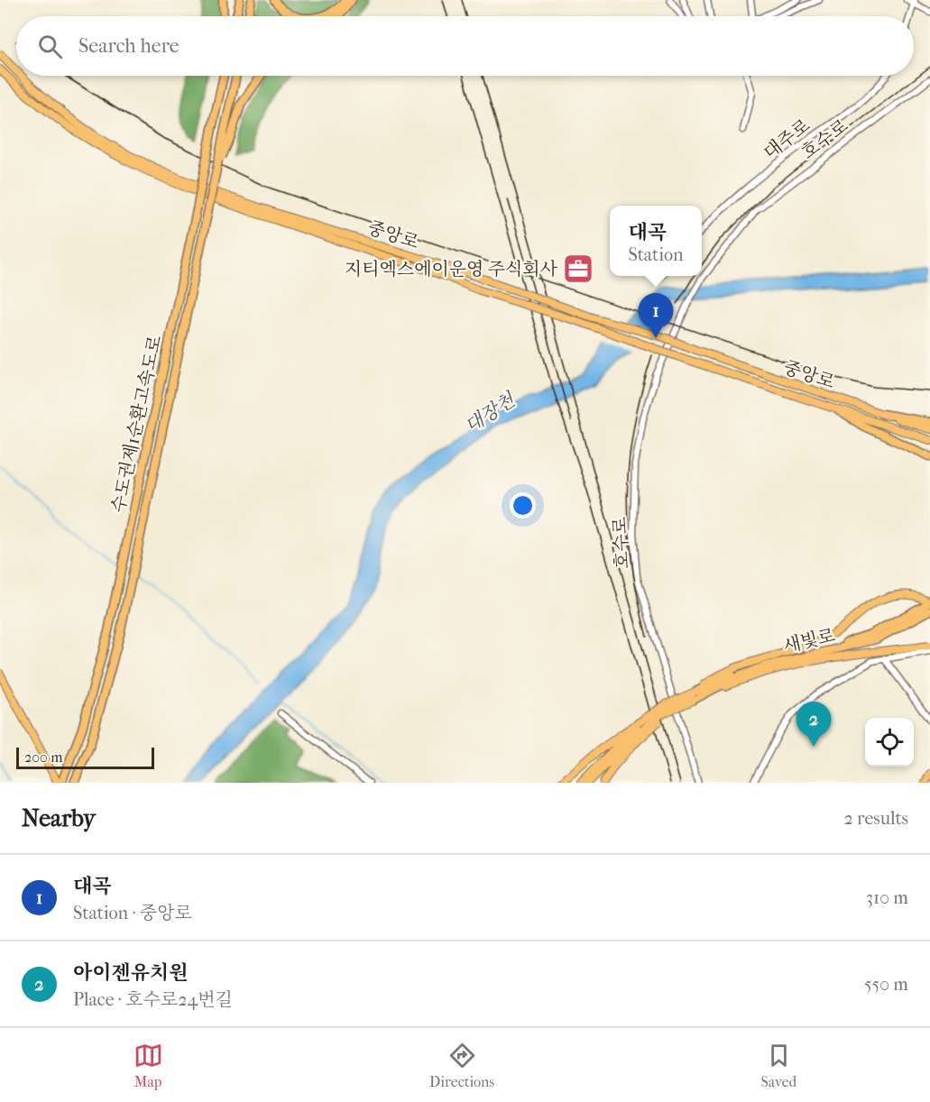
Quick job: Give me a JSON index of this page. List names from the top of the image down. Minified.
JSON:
{"streets":{"highway":["수도권제1순환고속도로","새빛로"],"main road":["중앙로"],"street":["대주로","호수로"]},"water":["대장천"],"places":{"office":["지티엑스에이운영 주식회사"]},"scale_bar":"200 m","page":{"search":"Search here","popup":["대곡","Station"],"pins":["1","2"],"scale":"200 m","heading":["Nearby","2 results"],"list":[{"mark":"1","name":"대곡","note":"Station · 중앙로","value":"310 m"},{"mark":"2","name":"아이젠유치원","note":"Place · 호수로24번길","value":"550 m"}],"nav":["Map","Directions","Saved"]}}
